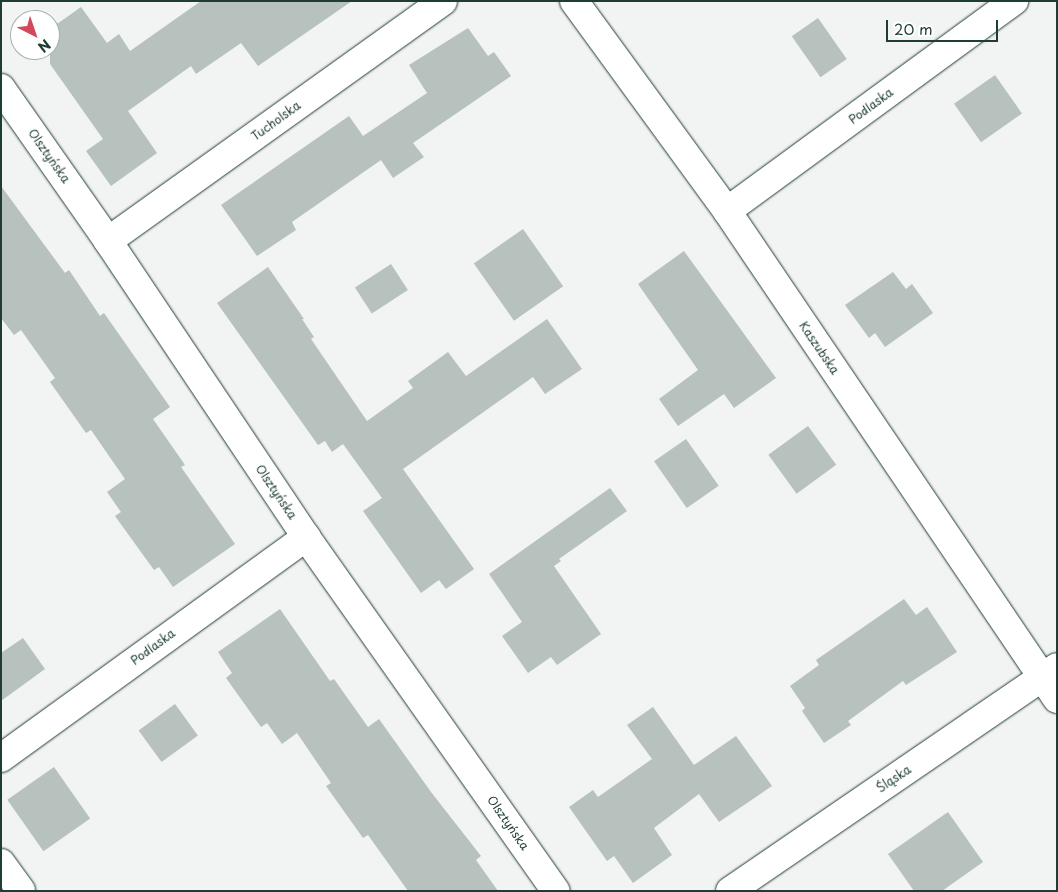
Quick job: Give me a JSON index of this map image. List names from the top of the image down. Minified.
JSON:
{"streets":{"street":["Podlaska","Tucholska","Olsztyńska","Kaszubska","Śląska"]},"crossings":[["Podlaska","Olsztyńska"],["Podlaska","Kaszubska"],["Tucholska","Olsztyńska"],["Kaszubska","Śląska"]],"scale_bar":"20 m","north":"bottom right"}
